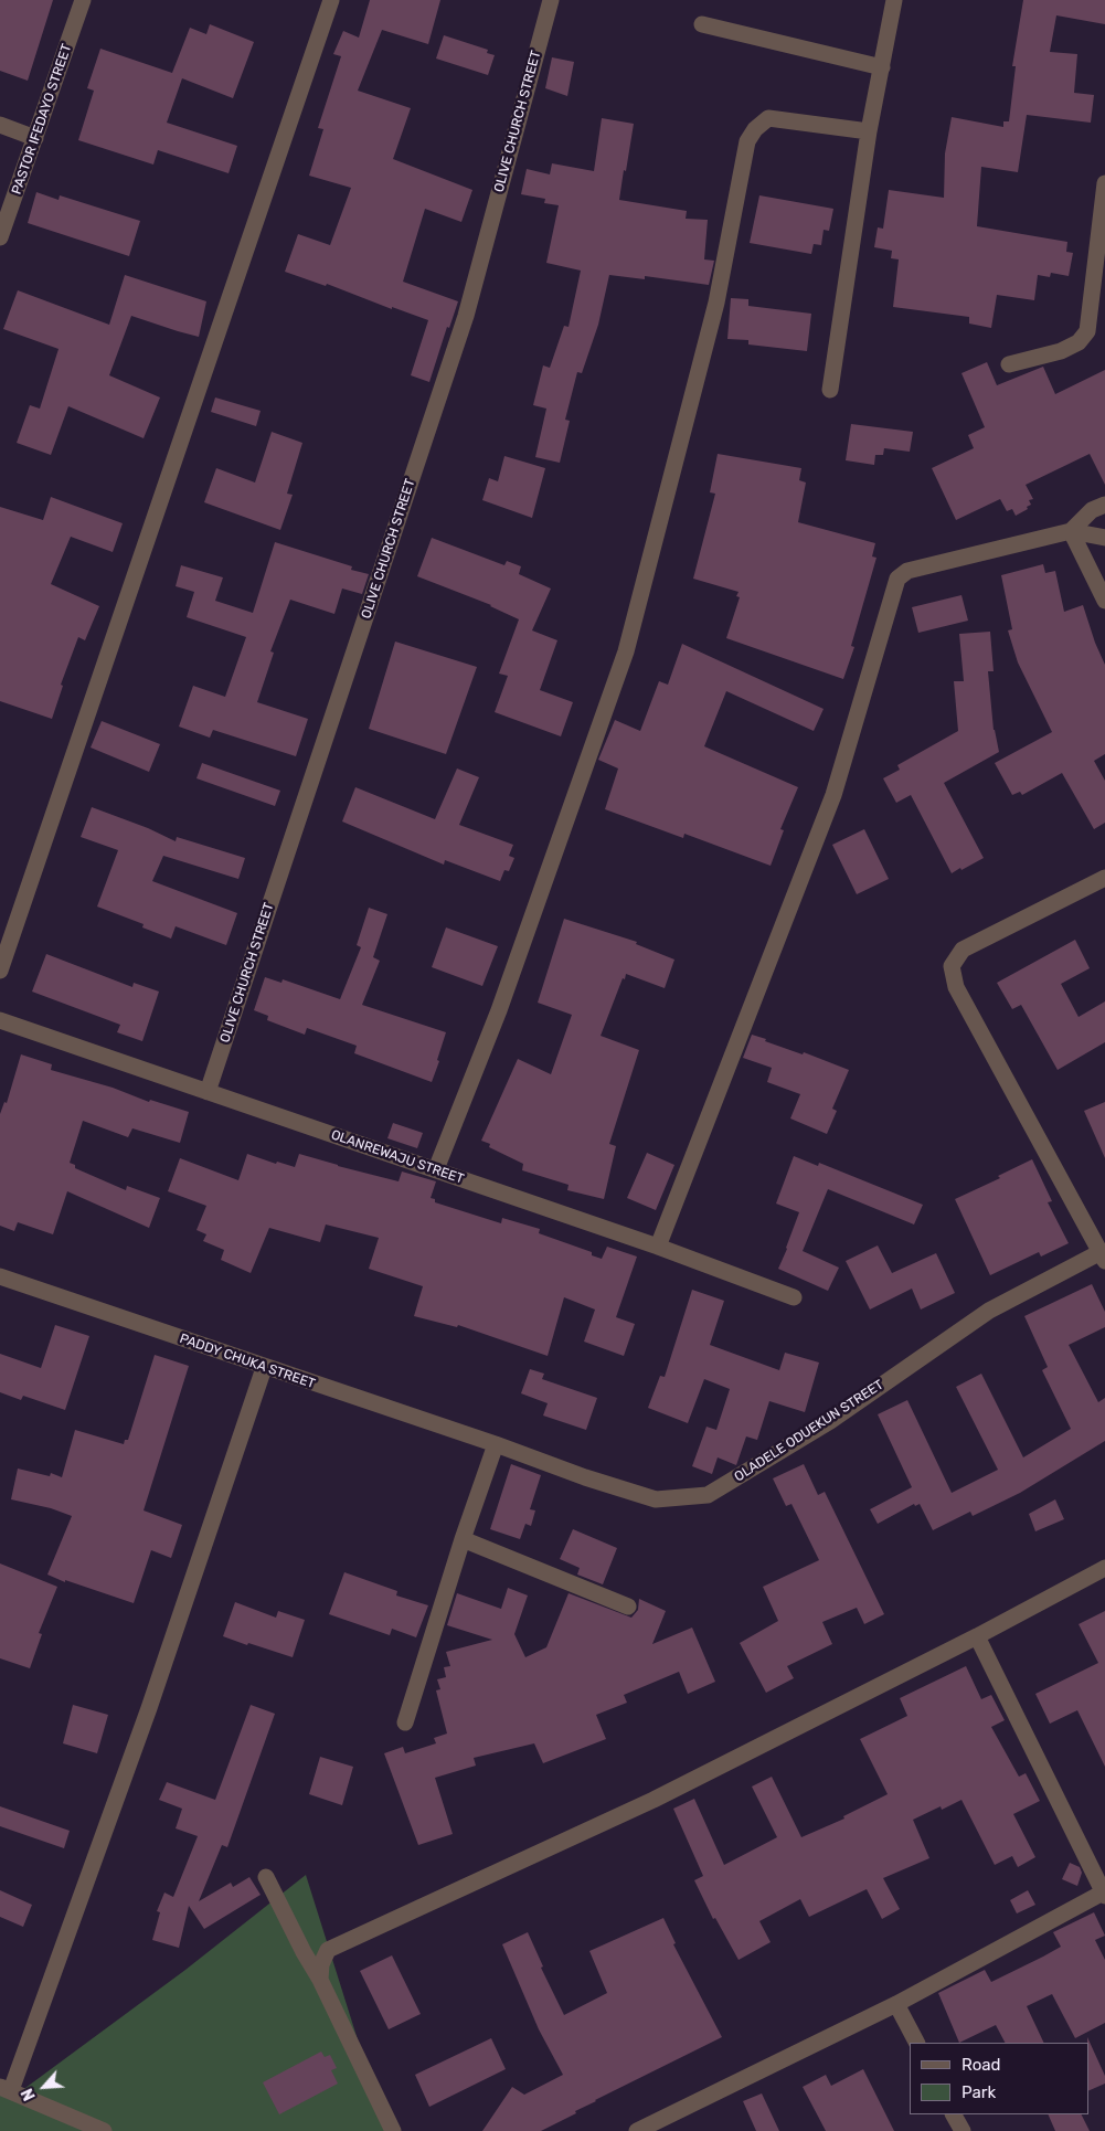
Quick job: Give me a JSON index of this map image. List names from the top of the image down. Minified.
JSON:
{"streets":{"street":["PASTOR IFEDAYO STREET","OLIVE CHURCH STREET","OLANREWAJU STREET","PADDY CHUKA STREET","OLADELE ODUEKUN STREET"]},"crossings":[["OLIVE CHURCH STREET","OLANREWAJU STREET"],["PADDY CHUKA STREET","OLADELE ODUEKUN STREET"]],"legend":["Road","Park"],"north":"bottom left"}
